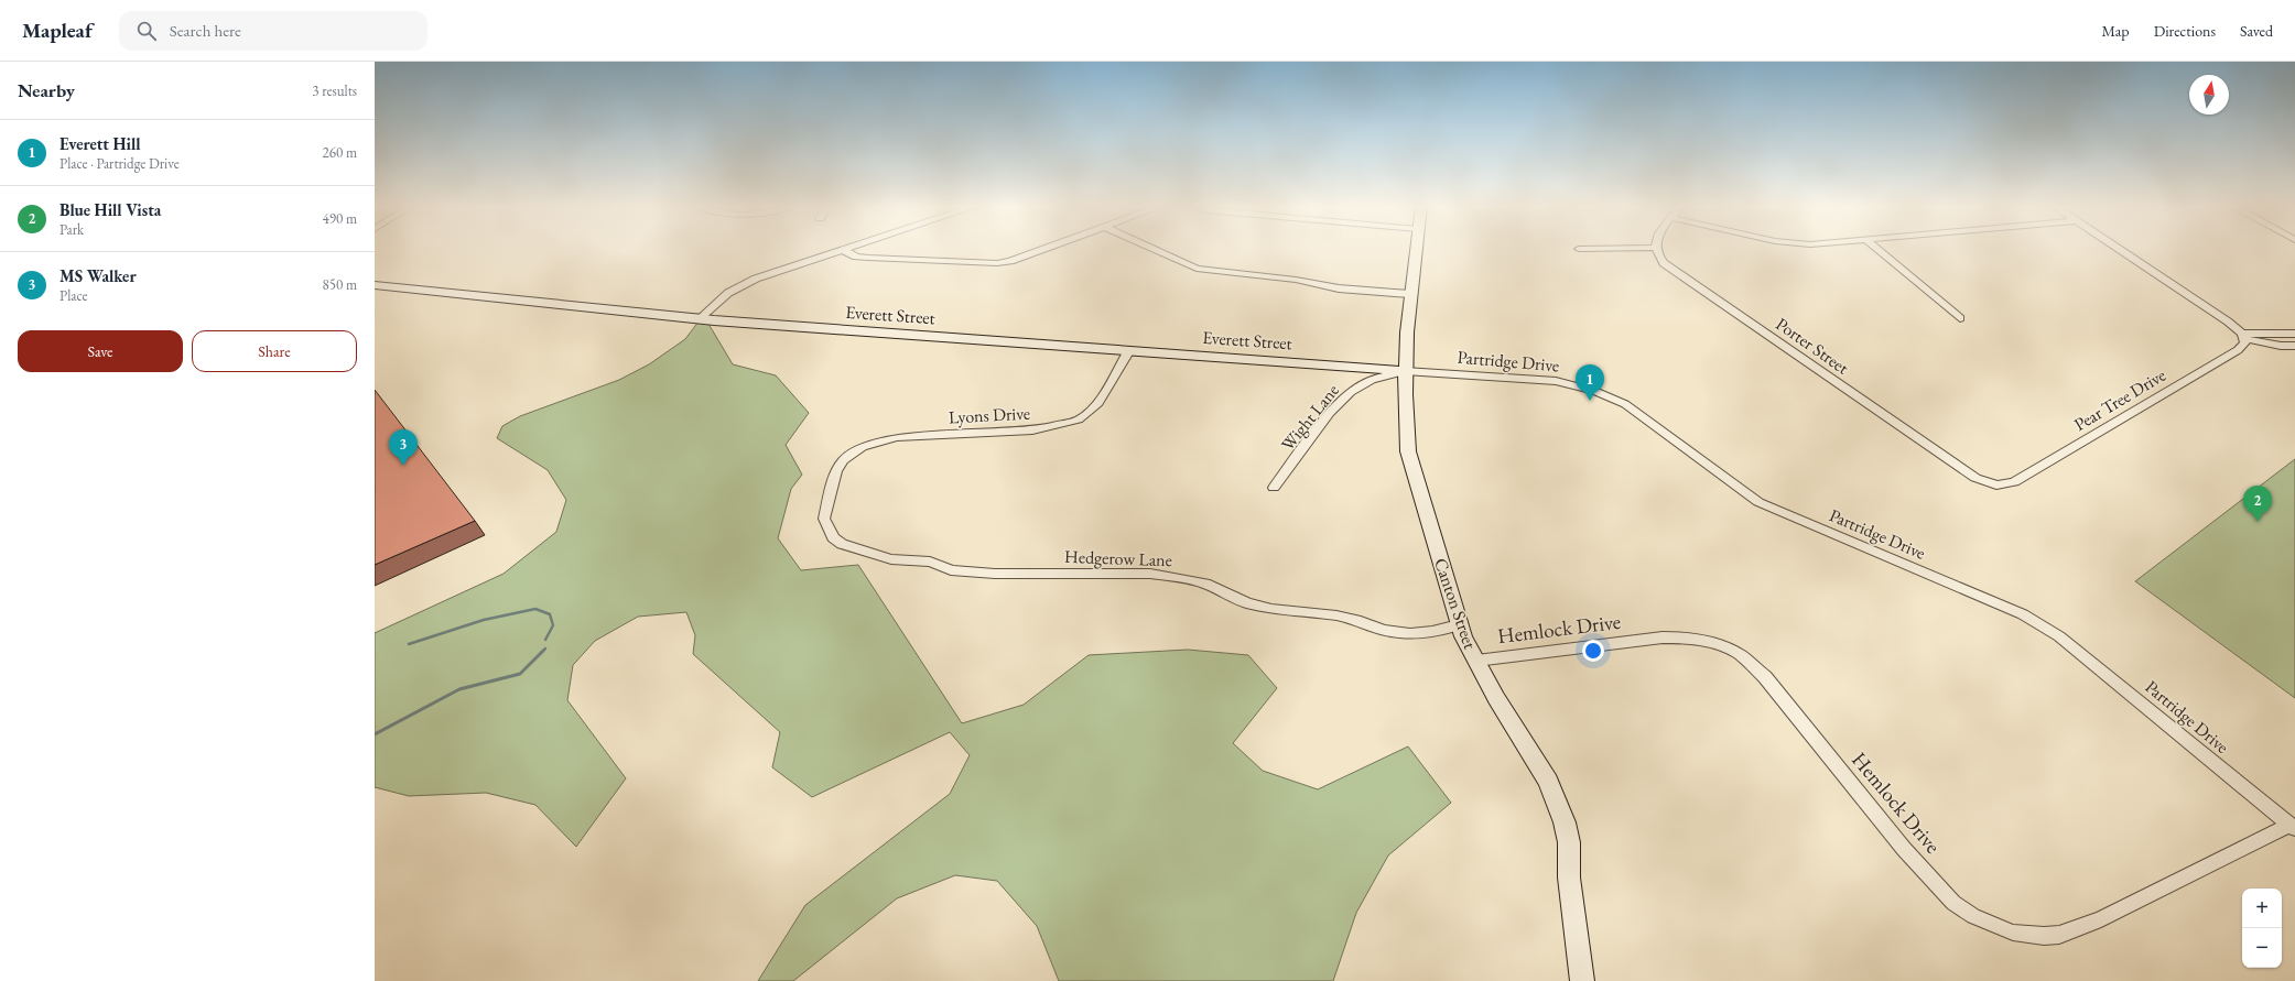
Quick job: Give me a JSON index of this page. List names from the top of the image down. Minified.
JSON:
{"streets":{"street":["Everett Street","Porter Street","Partridge Drive","Pear Tree Drive","Lyons Drive","Wight Lane","Hedgerow Lane","Canton Street","Hemlock Drive"]},"crossings":[["Everett Street","Partridge Drive"],["Everett Street","Lyons Drive"],["Everett Street","Wight Lane"],["Everett Street","Canton Street"],["Porter Street","Pear Tree Drive"],["Partridge Drive","Wight Lane"],["Partridge Drive","Canton Street"],["Partridge Drive","Hemlock Drive"],["Lyons Drive","Hedgerow Lane"],["Wight Lane","Canton Street"],["Hedgerow Lane","Canton Street"],["Canton Street","Hemlock Drive"]],"north":"top","page":{"header":"Mapleaf","search":"Search here","nav":["Map","Directions","Saved"],"heading":["Nearby","3 results"],"list":[{"mark":"1","name":"Everett Hill","note":"Place · Partridge Drive","value":"260 m"},{"mark":"2","name":"Blue Hill Vista","note":"Park","value":"490 m"},{"mark":"3","name":"MS Walker","note":"Place","value":"850 m"}],"buttons":["Save","Share"],"pins":["1","3","2"],"map_buttons":["+","−"]}}
